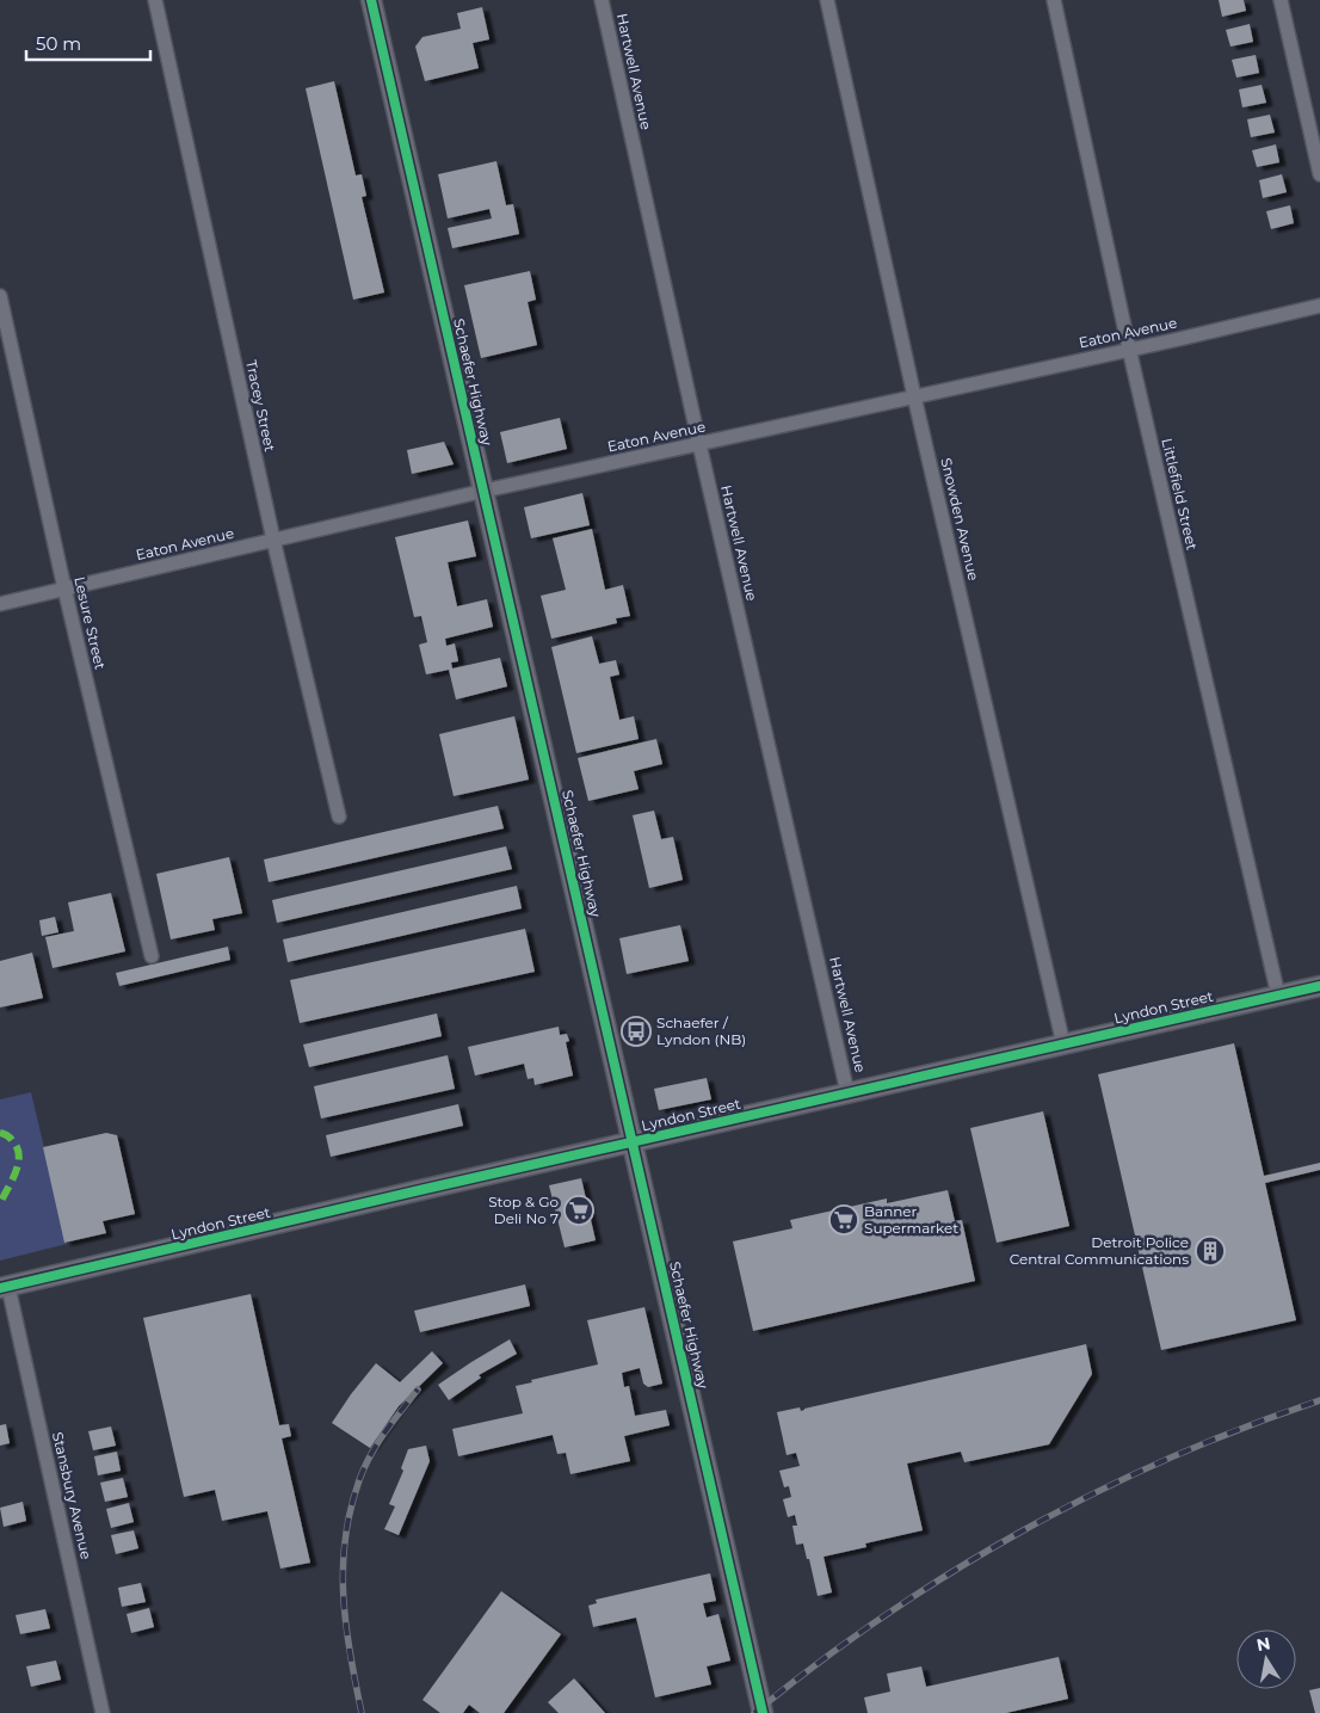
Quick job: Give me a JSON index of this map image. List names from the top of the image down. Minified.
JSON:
{"streets":{"street":["Hartwell Avenue","Eaton Avenue","Schaefer Highway","Tracey Street","Littlefield Street","Snowden Avenue","Lesure Street","Lyndon Street","Stansbury Avenue"]},"crossings":[["Hartwell Avenue","Eaton Avenue"],["Hartwell Avenue","Lyndon Street"],["Eaton Avenue","Schaefer Highway"],["Eaton Avenue","Tracey Street"],["Eaton Avenue","Littlefield Street"],["Eaton Avenue","Snowden Avenue"],["Eaton Avenue","Lesure Street"],["Schaefer Highway","Lyndon Street"],["Littlefield Street","Lyndon Street"],["Snowden Avenue","Lyndon Street"],["Lyndon Street","Stansbury Avenue"]],"places":{"bus stop":["Schaefer / Lyndon (NB)"],"supermarket":["Stop & Go Deli No 7","Banner Supermarket"],"building":["Detroit Police Central Communications"]},"scale_bar":"50 m","north":"top"}
